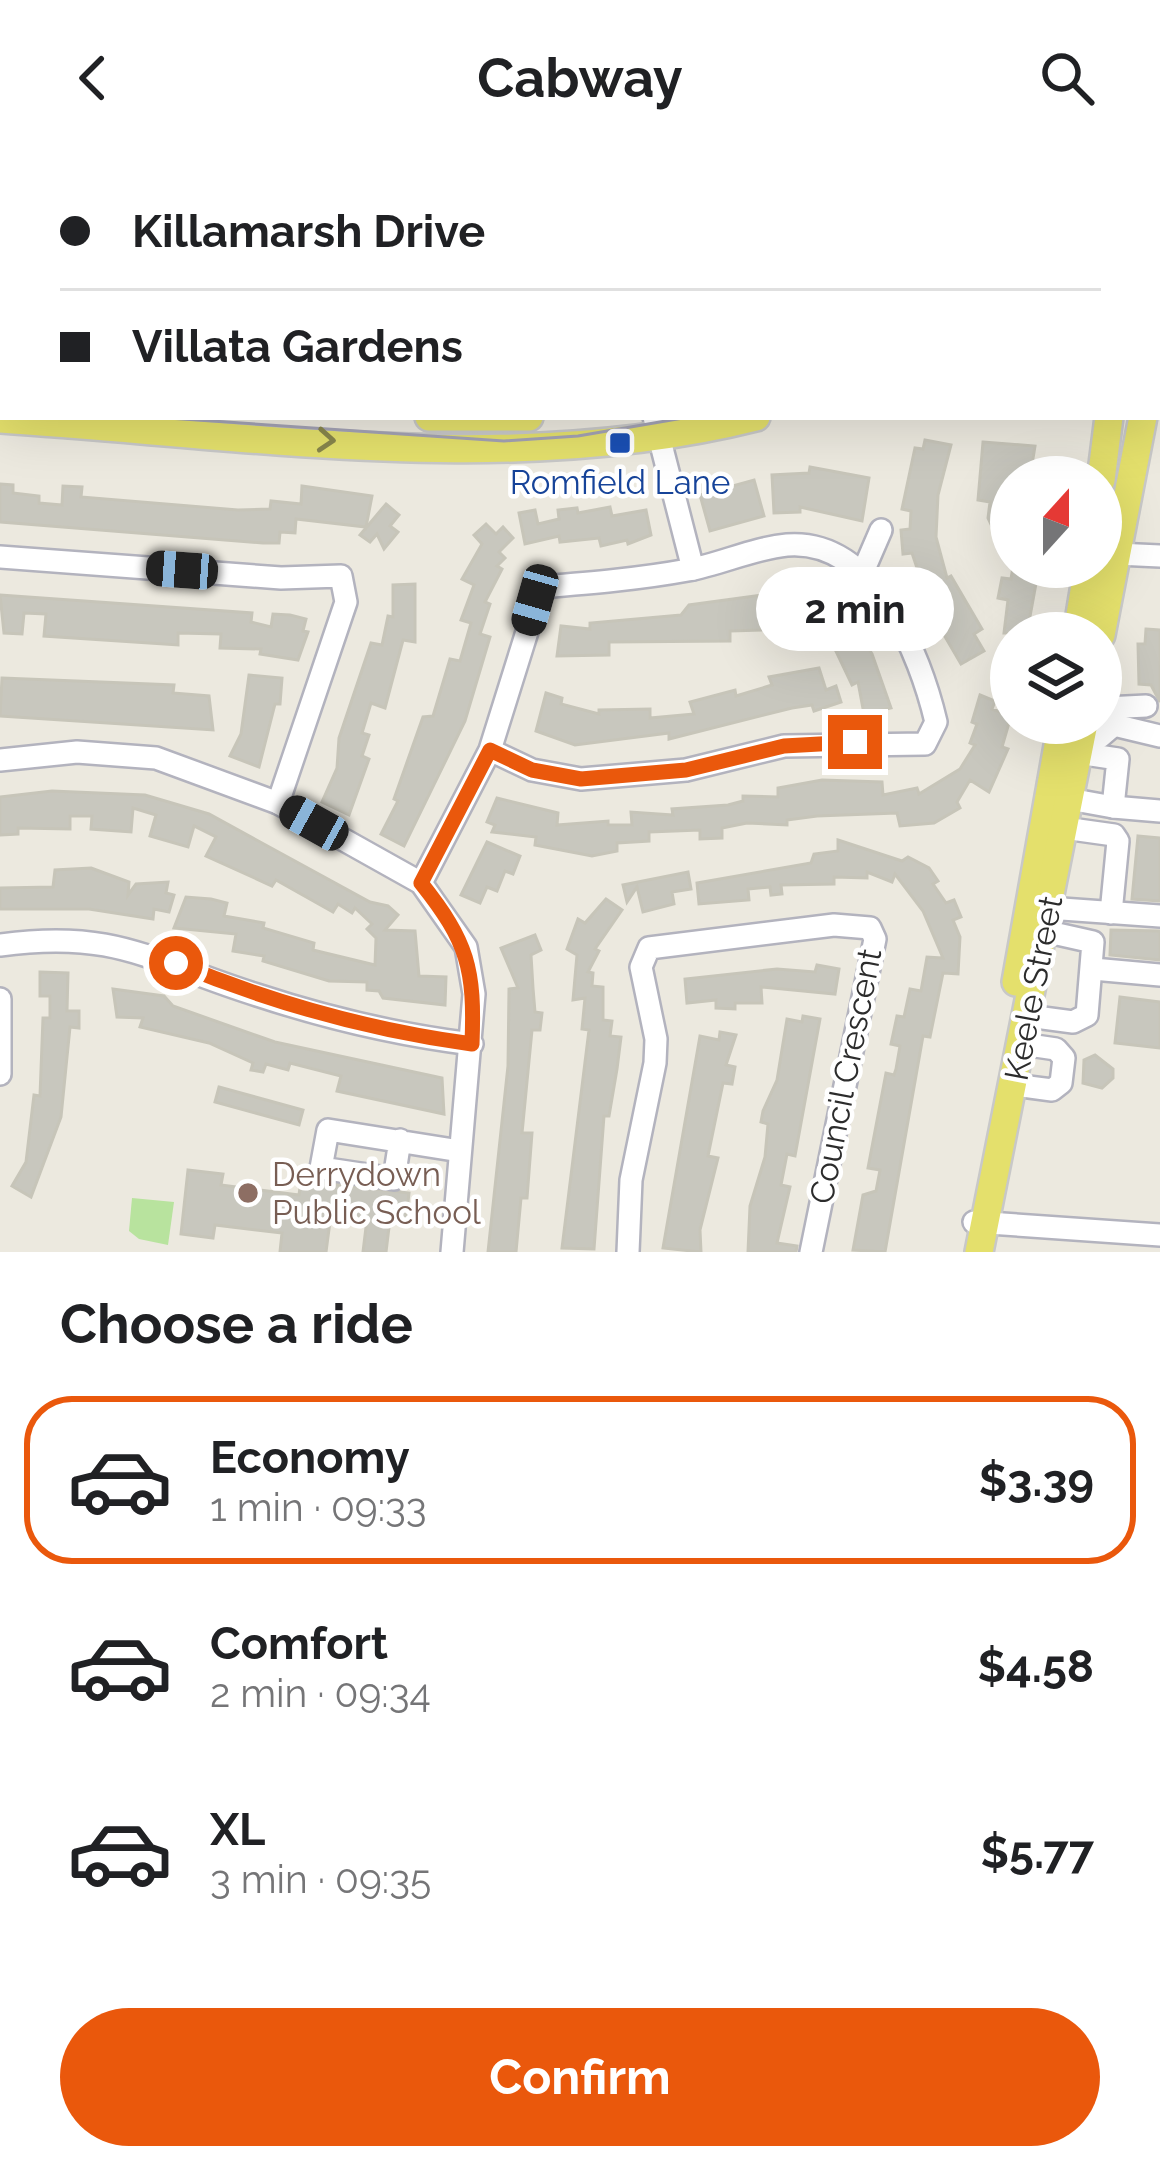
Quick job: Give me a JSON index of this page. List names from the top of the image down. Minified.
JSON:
{"streets":{"main road":["Keele Street"],"street":["Council Crescent"]},"places":{"transit":["Romfield Lane"],"other":["Derrydown Public School"]},"north":"top","page":{"header":"Cabway","banner":["Killamarsh Drive","Villata Gardens"],"bubble":"2 min","heading":"Choose a ride","list":[{"name":"Economy","note":"1 min · 09:33","value":"$3.39"},{"name":"Comfort","note":"2 min · 09:34","value":"$4.58"},{"name":"XL","note":"3 min · 09:35","value":"$5.77"}],"buttons":"Confirm"}}
